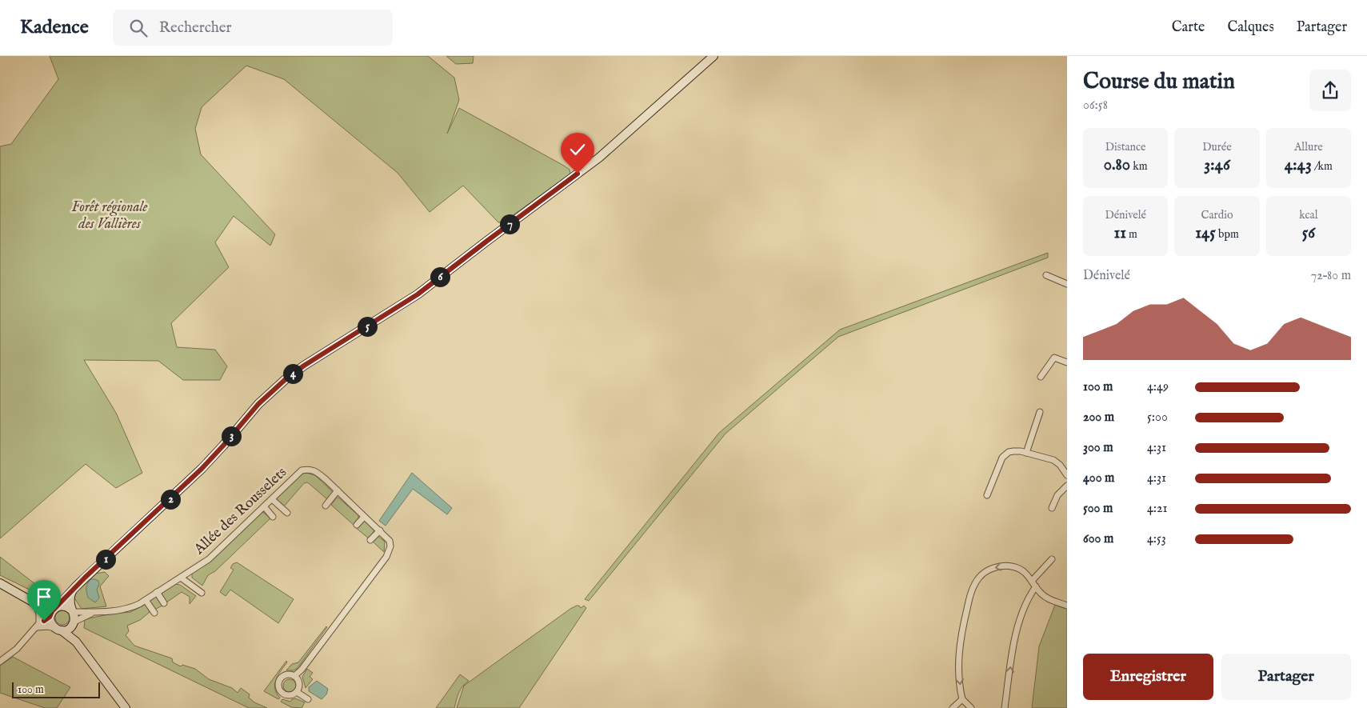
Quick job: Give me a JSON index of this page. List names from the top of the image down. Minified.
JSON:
{"streets":{"street":["Allée des Rousselets"]},"parks":["Forêt régionale des Vallières"],"scale_bar":"100 m","page":{"header":"Kadence","search":"Rechercher","nav":["Carte","Calques","Partager"],"heading":["Course du matin","06:58"],"stats":[["Distance","0.80 km"],["Durée","3:46"],["Allure","4:43 /km"],["Dénivelé","11 m"],["Cardio","145 bpm"],["kcal","56"]],"pins":["7","6","5","4","3","2","1"],"chart":["Dénivelé","72–80 m"],"list":[{"name":"100 m","note":"4:49"},{"name":"200 m","note":"5:00"},{"name":"300 m","note":"4:31"},{"name":"400 m","note":"4:31"},{"name":"500 m","note":"4:21"},{"name":"600 m","note":"4:53"}],"buttons":["Enregistrer","Partager"],"scale":"100 m"}}
